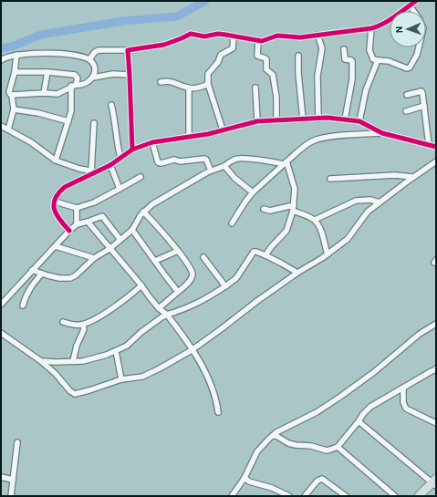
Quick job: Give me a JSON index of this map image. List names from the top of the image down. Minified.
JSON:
{"north":"left"}
